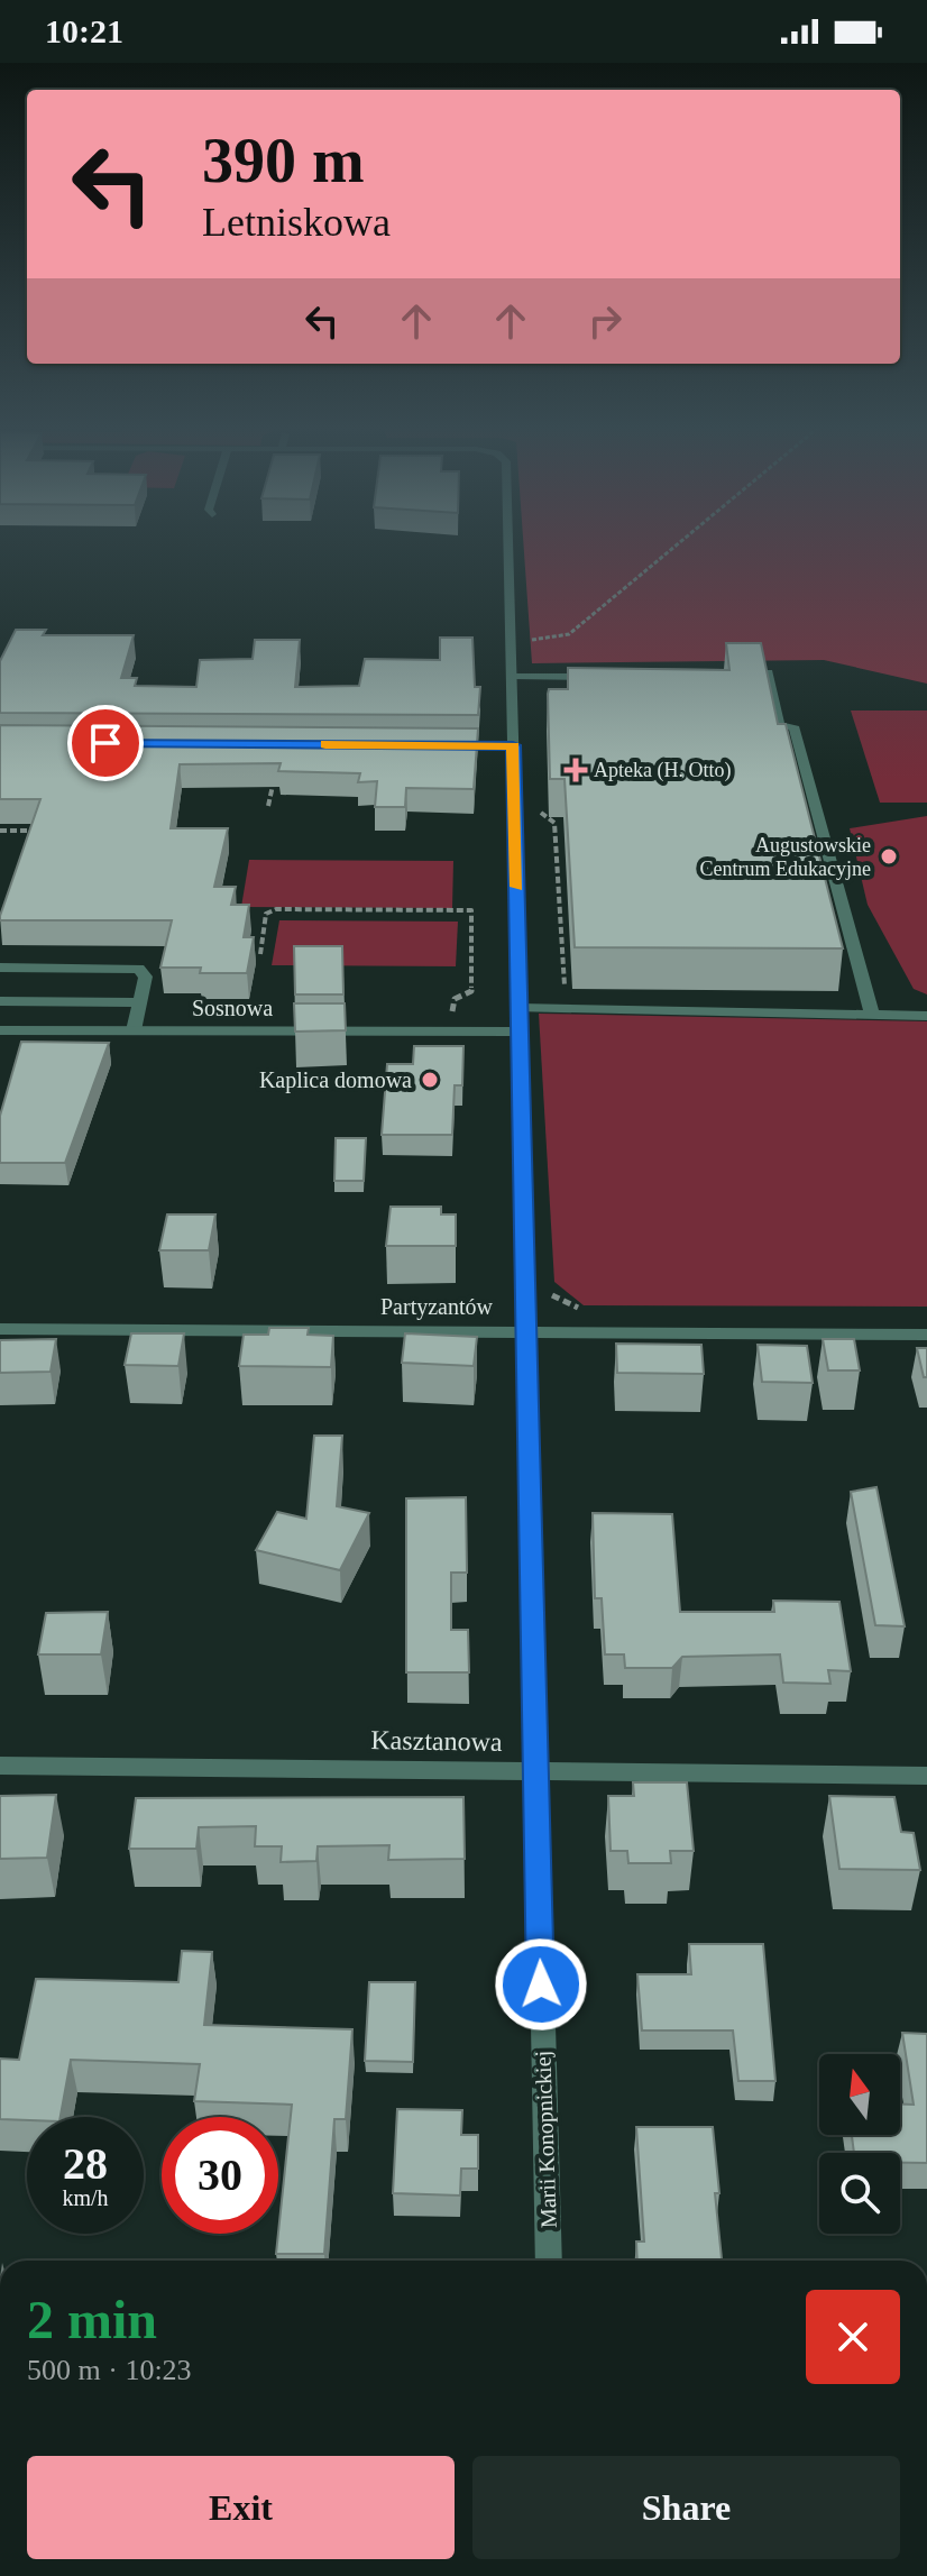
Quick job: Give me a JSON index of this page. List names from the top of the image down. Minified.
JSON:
{"streets":{"street":["Sosnowa","Partyzantów","Kasztanowa","Marii Konopnickiej"]},"crossings":[["Sosnowa","Marii Konopnickiej"],["Partyzantów","Marii Konopnickiej"],["Kasztanowa","Marii Konopnickiej"]],"places":{"health":["Apteka (H. Otto)"],"other":["Augustowskie Centrum Edukacyjne","Kaplica domowa"]},"north":"top","page":{"status":"10:21","turn":["390 m","Letniskowa"],"speed":"28 km/h","limit":"30","heading":["2 min","500 m · 10:23"],"buttons":["Exit","Share"]}}
